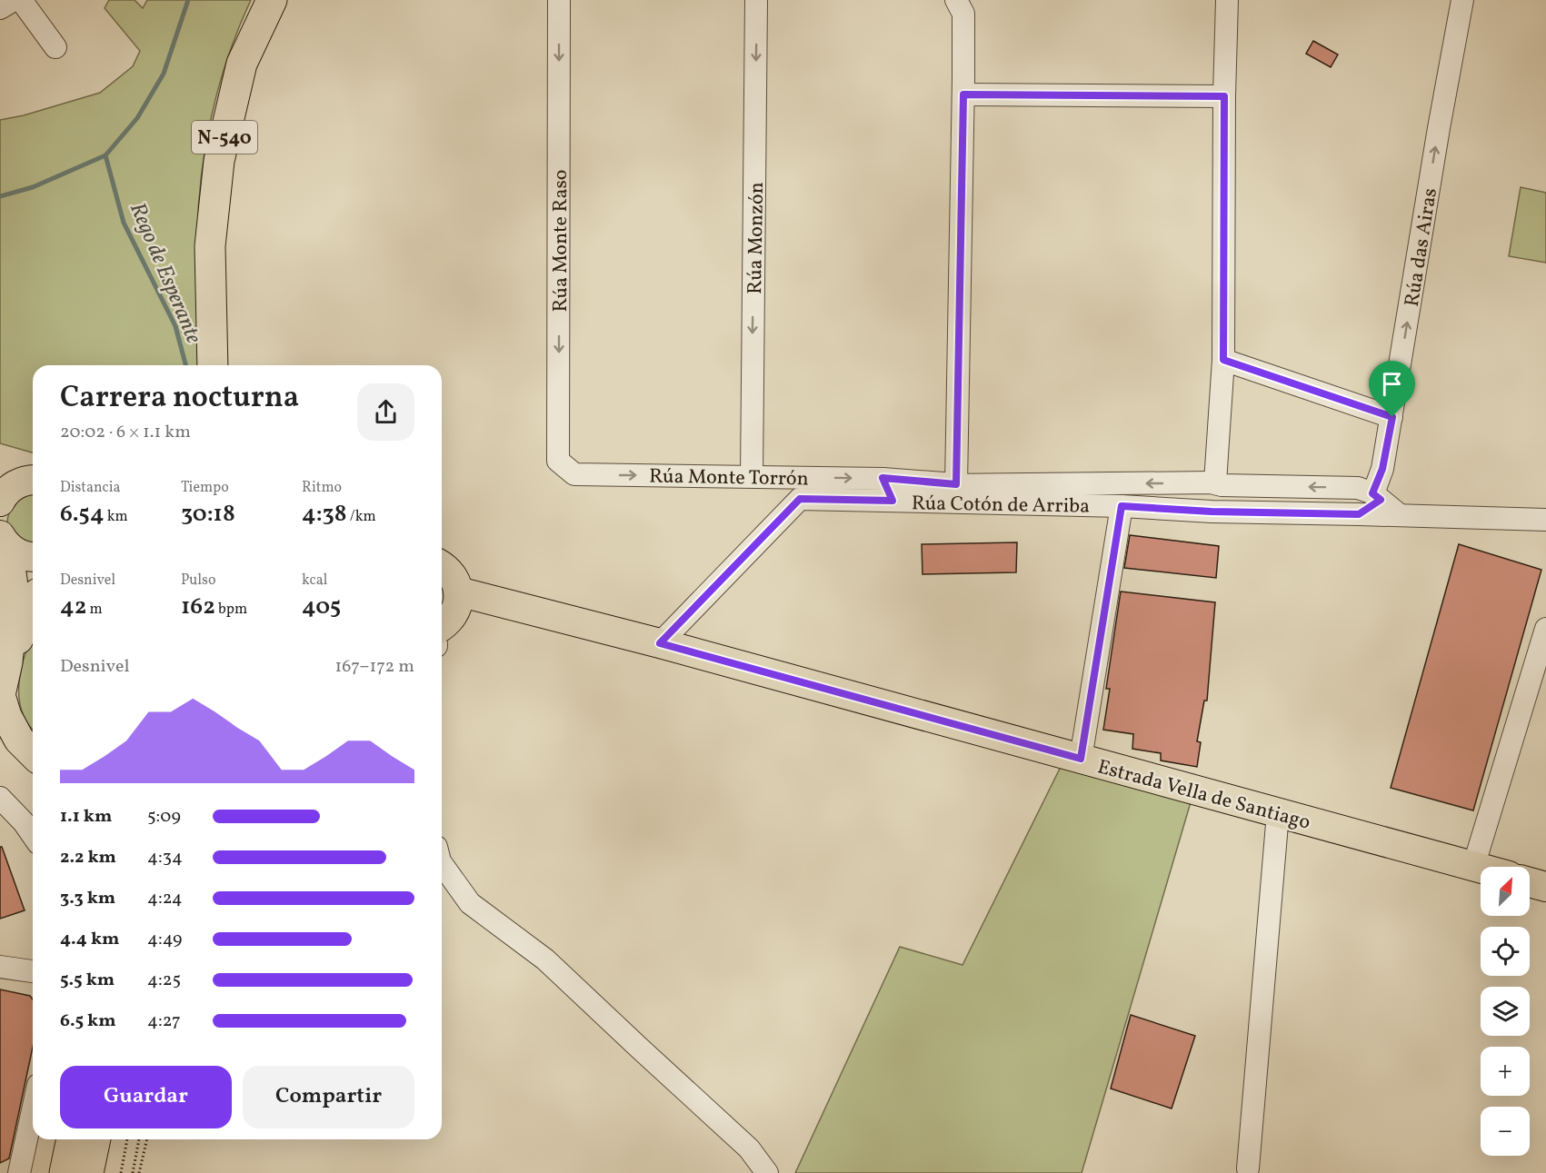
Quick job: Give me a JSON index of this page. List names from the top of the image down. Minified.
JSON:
{"streets":{"highway":["N-540"],"main road":["Estrada Vella de Santiago"],"street":["Rúa Monzón","Rúa Monte Raso","Rúa das Airas","Rúa Monte Torrón","Rúa Cotón de Arriba"]},"crossings":[["Rúa Monzón","Rúa Monte Torrón"],["Rúa Monte Raso","Rúa Monte Torrón"],["Rúa das Airas","Rúa Monte Torrón"],["Rúa Monte Torrón","Rúa Cotón de Arriba"],["Rúa Cotón de Arriba","Estrada Vella de Santiago"]],"one_way":["Rúa Monzón","Rúa Monte Raso"],"water":["Rego de Esperante"],"north":"top right","page":{"heading":["Carrera nocturna","20:02 · 6 × 1.1 km"],"stats":[["Distancia","6.54 km"],["Tiempo","30:18"],["Ritmo","4:38 /km"],["Desnivel","42 m"],["Pulso","162 bpm"],["kcal","405"]],"chart":["Desnivel","167–172 m"],"list":[{"name":"1.1 km","note":"5:09"},{"name":"2.2 km","note":"4:34"},{"name":"3.3 km","note":"4:24"},{"name":"4.4 km","note":"4:49"},{"name":"5.5 km","note":"4:25"},{"name":"6.5 km","note":"4:27"}],"map_buttons":["+","−"],"buttons":["Guardar","Compartir"]}}
